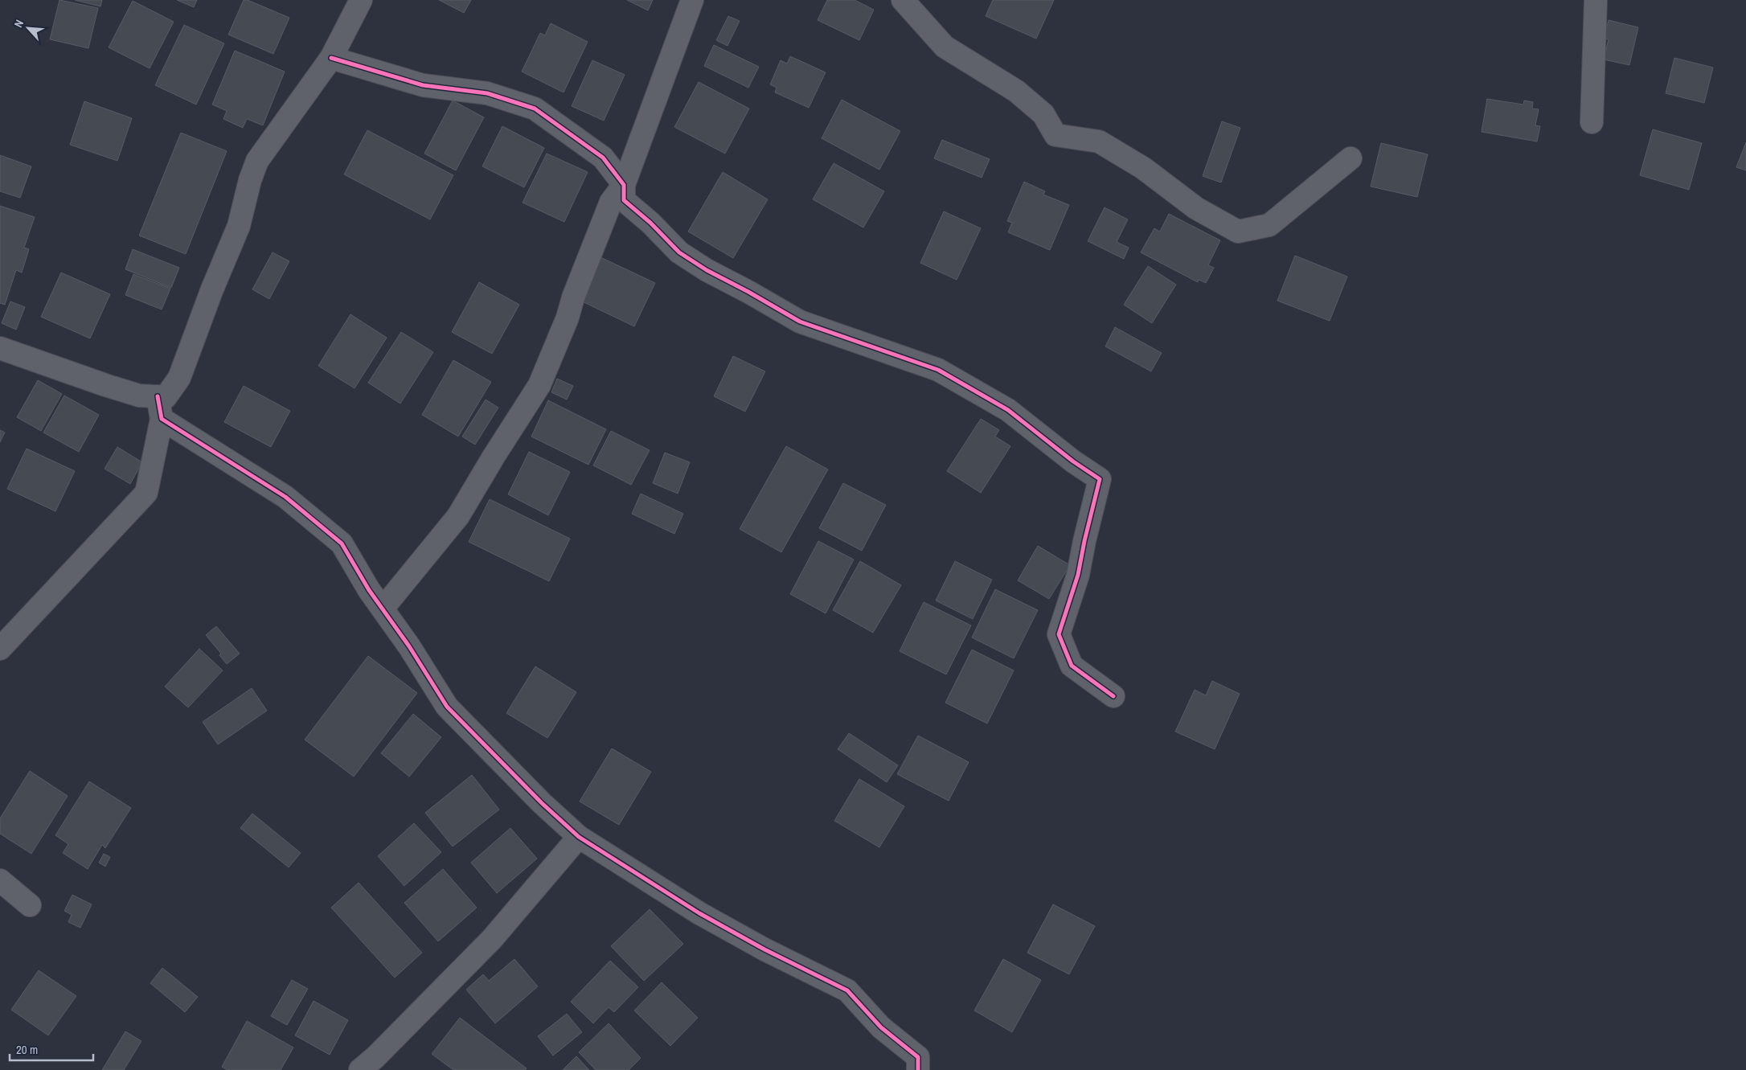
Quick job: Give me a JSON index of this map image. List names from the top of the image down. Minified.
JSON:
{"scale_bar":"20 m","north":"top left"}
